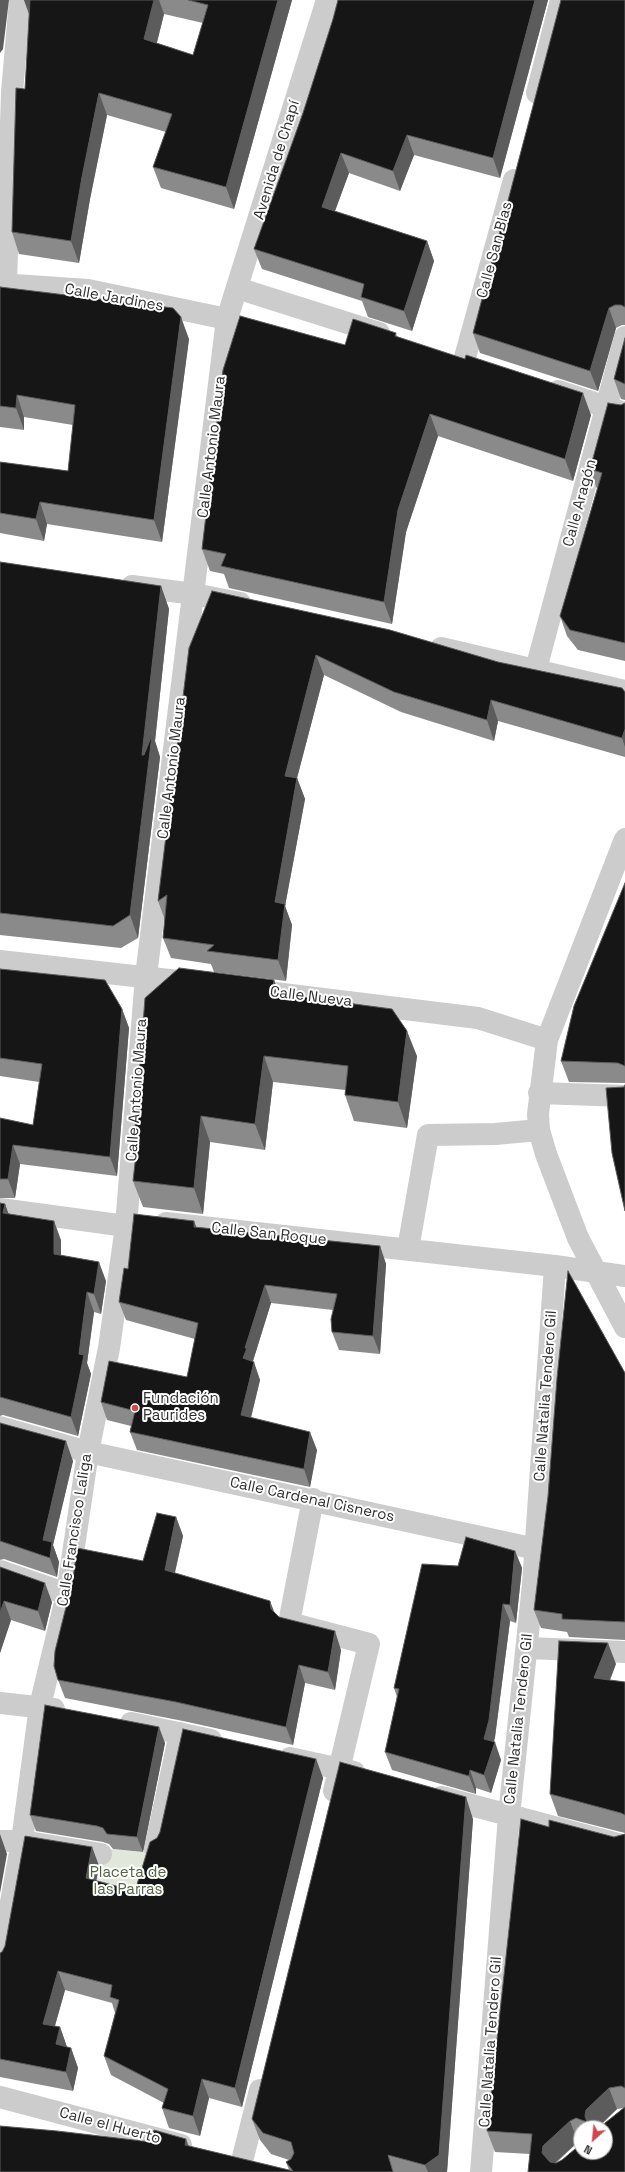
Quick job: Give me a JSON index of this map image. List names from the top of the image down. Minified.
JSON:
{"streets":{"street":["Avenida de Chapí","Calle San Blas","Calle Jardines","Calle Antonio Maura","Calle Aragón","Calle Nueva","Calle San Roque","Calle Natalia Tendero Gil","Calle Cardenal Cisneros","Calle Francisco Laliga","Calle el Huerto"]},"crossings":[["Avenida de Chapí","Calle Jardines"],["Avenida de Chapí","Calle Antonio Maura"],["Calle Jardines","Calle Antonio Maura"],["Calle Antonio Maura","Calle Nueva"],["Calle Antonio Maura","Calle San Roque"],["Calle Antonio Maura","Calle Francisco Laliga"],["Calle San Roque","Calle Natalia Tendero Gil"],["Calle San Roque","Calle Francisco Laliga"],["Calle Natalia Tendero Gil","Calle Cardenal Cisneros"],["Calle Cardenal Cisneros","Calle Francisco Laliga"]],"parks":["Placeta de las Parras"],"places":["Fundación Paurides"],"north":"bottom left"}
